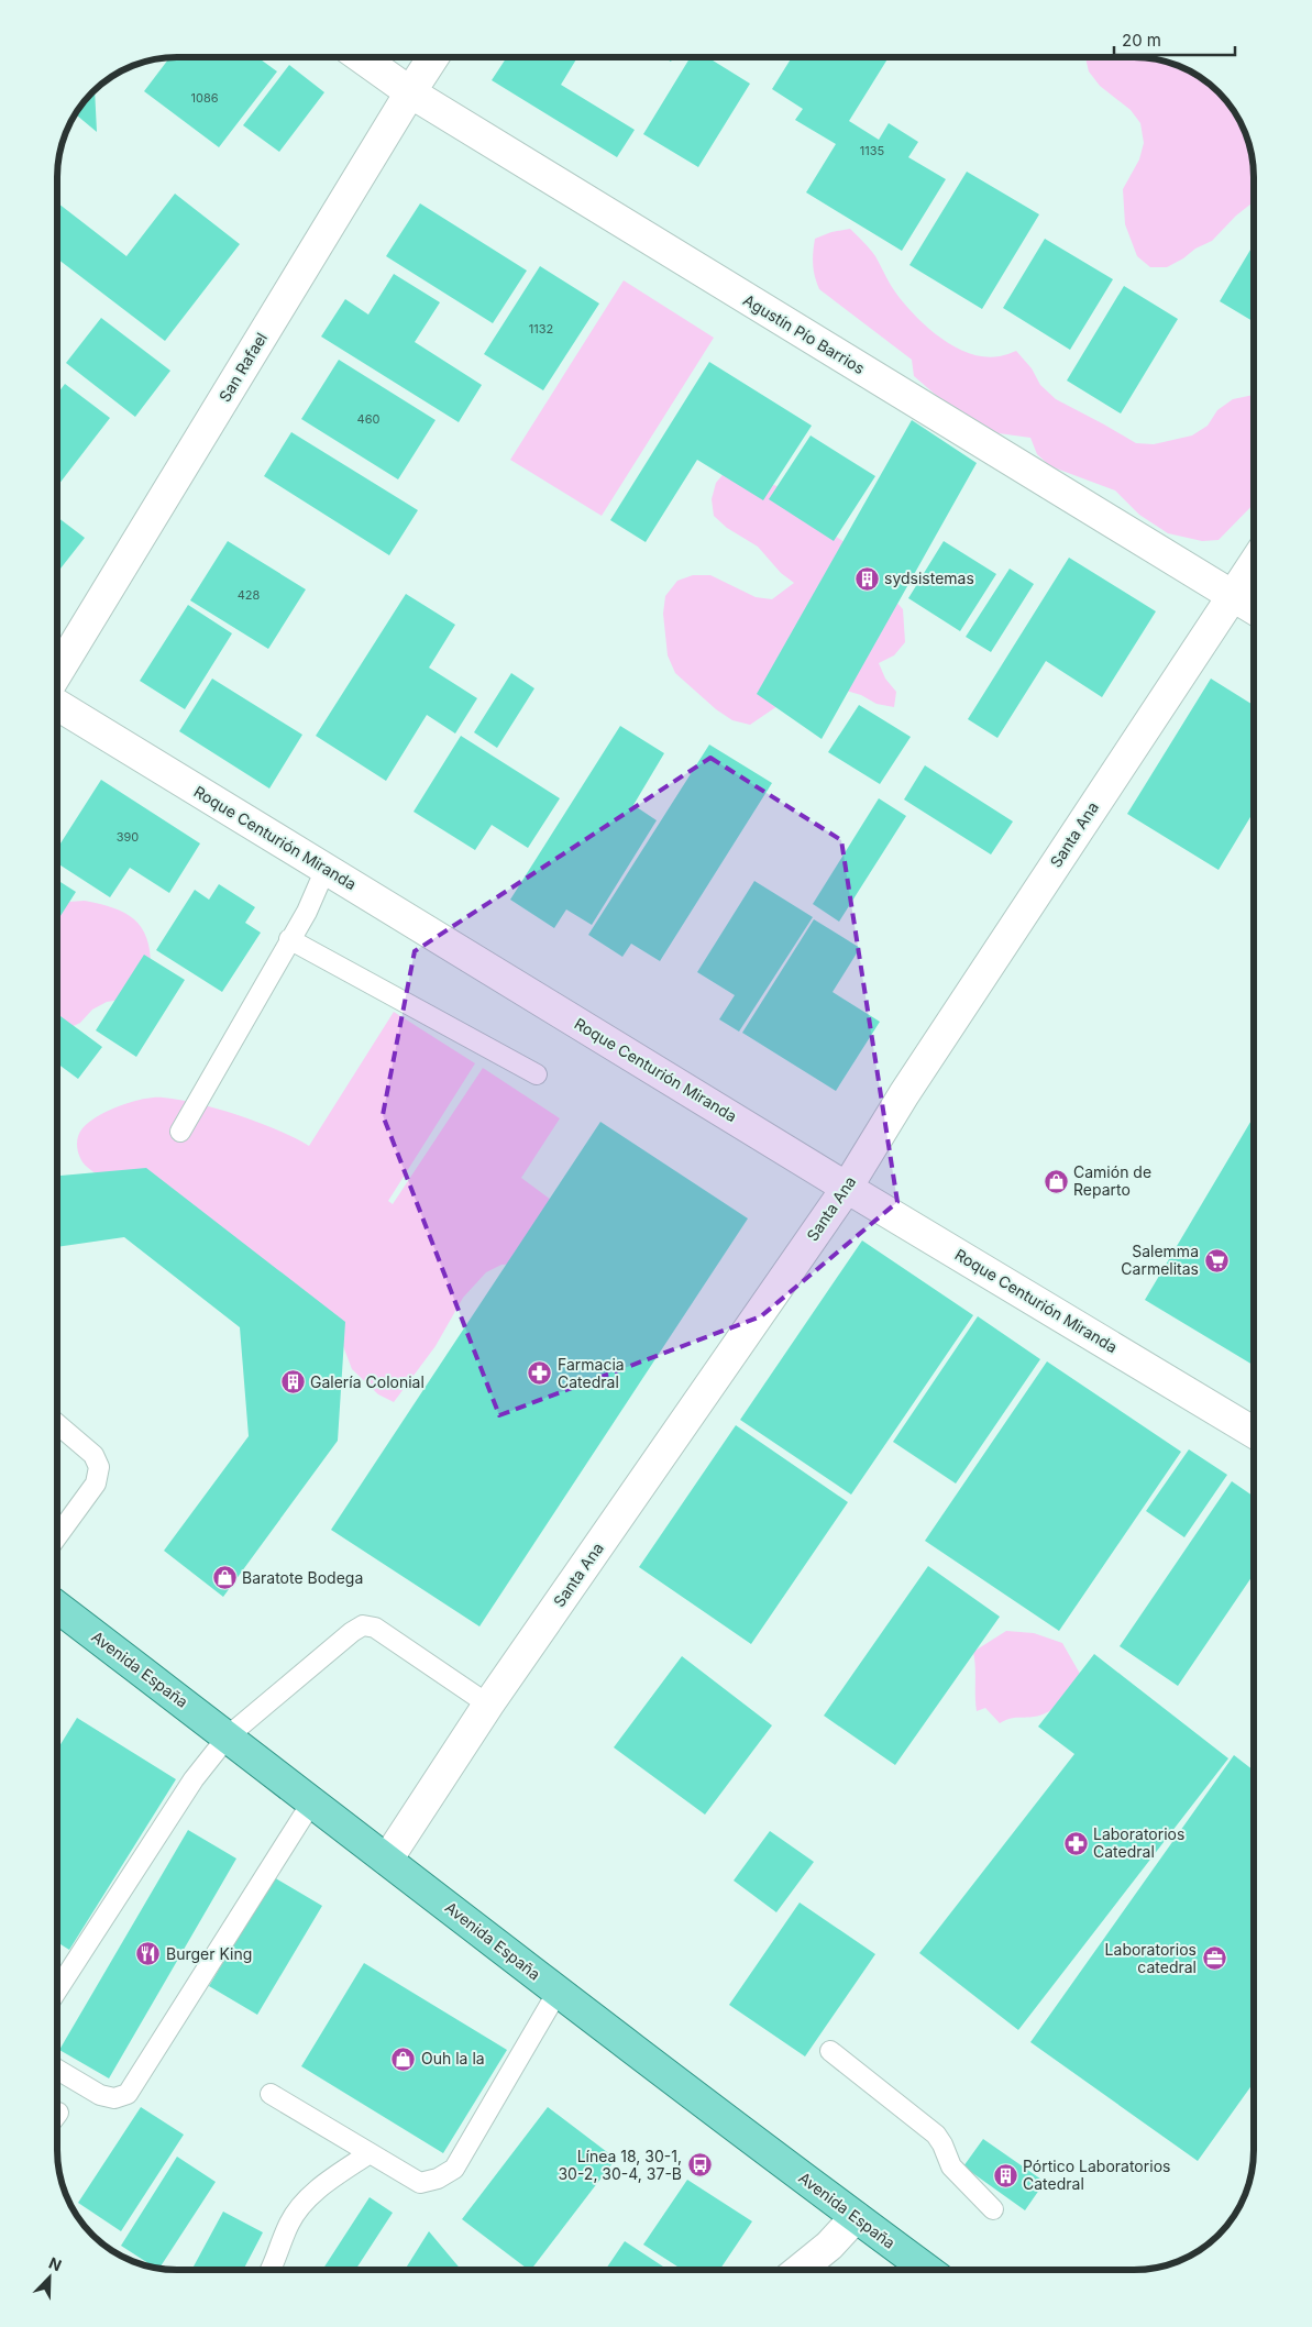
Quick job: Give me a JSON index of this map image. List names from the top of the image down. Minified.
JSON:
{"streets":{"main road":["Avenida España"],"street":["Agustín Pío Barrios","San Rafael","Santa Ana","Roque Centurión Miranda"]},"crossings":[["Agustín Pío Barrios","San Rafael"],["Agustín Pío Barrios","Santa Ana"],["Santa Ana","Roque Centurión Miranda"],["Santa Ana","Avenida España"]],"places":{"building":["sydsistemas","Galería Colonial","Pórtico Laboratorios Catedral"],"shop":["Camión de Reparto","Baratote Bodega","Ouh la la"],"supermarket":["Salemma Carmelitas"],"pharmacy":["Farmacia Catedral","Laboratorios Catedral"],"restaurant":["Burger King"],"office":["Laboratorios catedral"],"bus stop":["Línea 18, 30-1, 30-2, 30-4, 37-B"]},"house_numbers":["1086","1135","1132","460","428","390"],"scale_bar":"20 m","north":"top right"}
